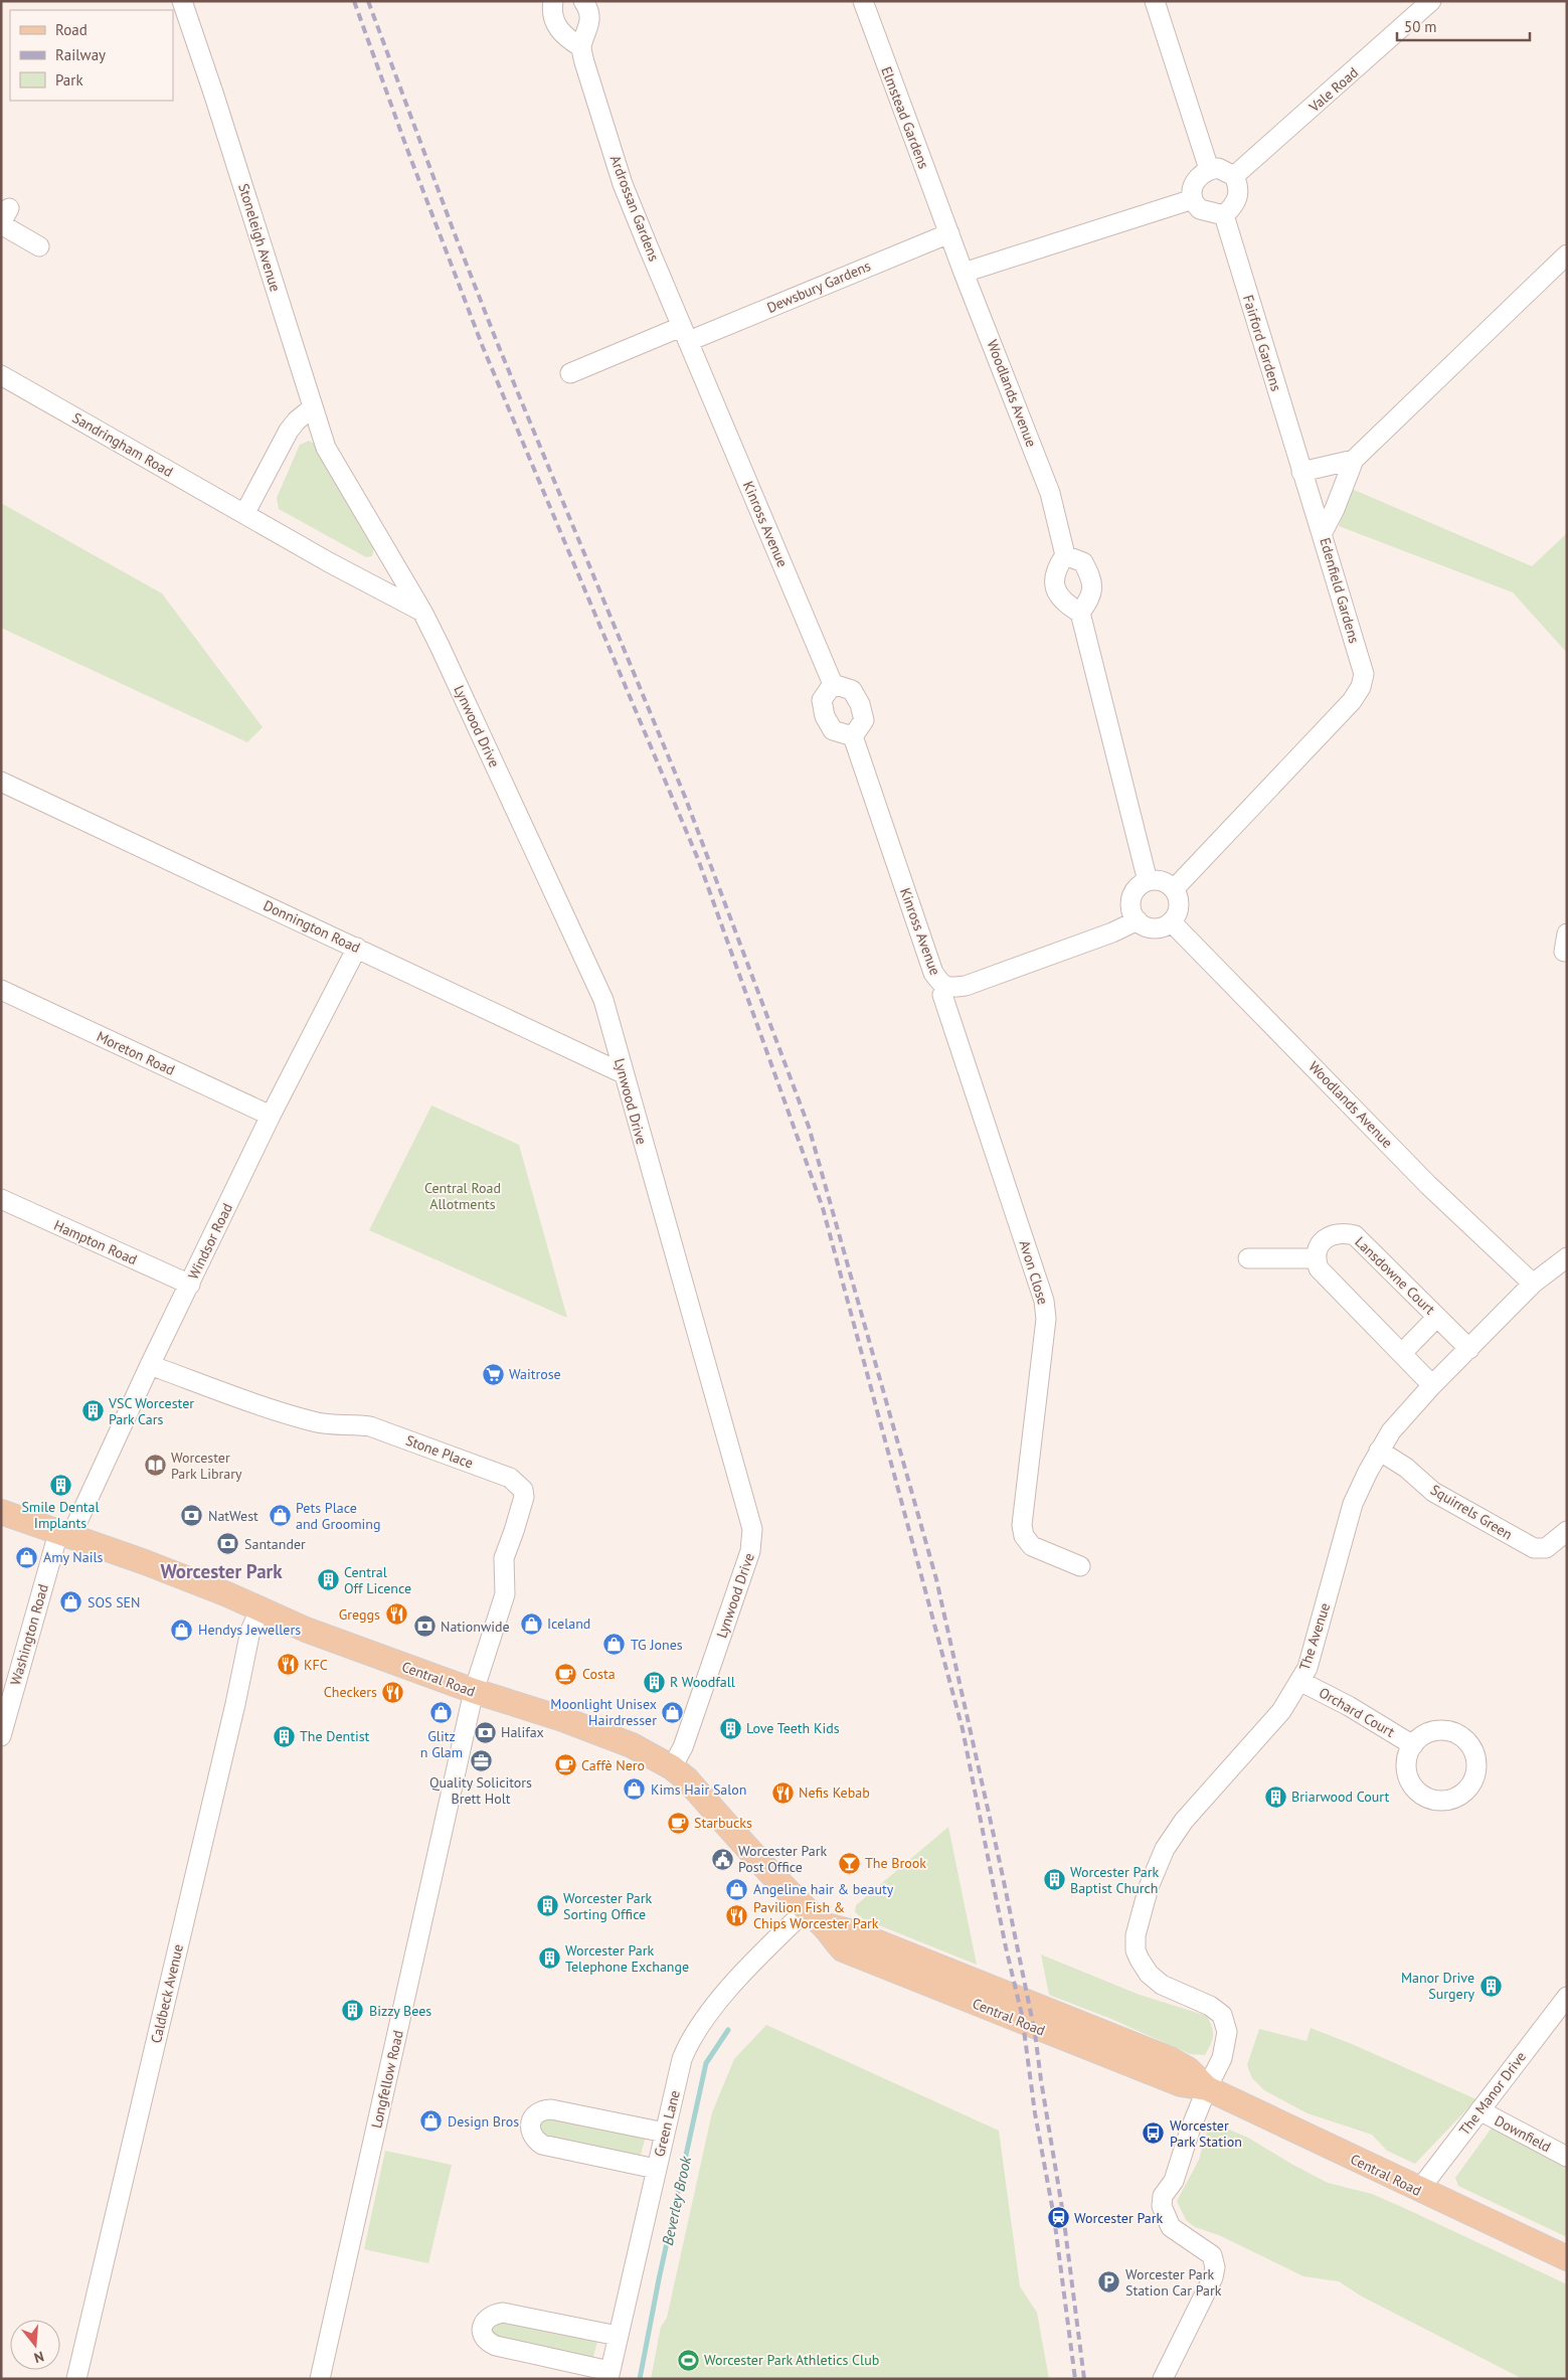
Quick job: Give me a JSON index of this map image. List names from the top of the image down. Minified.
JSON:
{"streets":{"main road":["Central Road"],"street":["Vale Road","Elmstead Gardens","Ardrossan Gardens","Stoneleigh Avenue","Dewsbury Gardens","Fairford Gardens","Woodlands Avenue","Sandringham Road","Kinross Avenue","Edenfield Gardens","Lynwood Drive","Donnington Road","Moreton Road","Windsor Road","Hampton Road","Avon Close","Lansdowne Court","Stone Place","Squirrels Green","Washington Road","The Avenue","Orchard Court","Caldbeck Avenue","Longfellow Road","The Manor Drive","Green Lane","Downfield"]},"crossings":[["Vale Road","Fairford Gardens"],["Elmstead Gardens","Dewsbury Gardens"],["Elmstead Gardens","Woodlands Avenue"],["Ardrossan Gardens","Dewsbury Gardens"],["Ardrossan Gardens","Kinross Avenue"],["Stoneleigh Avenue","Lynwood Drive"],["Dewsbury Gardens","Woodlands Avenue"],["Fairford Gardens","Edenfield Gardens"],["Woodlands Avenue","Kinross Avenue"],["Woodlands Avenue","Edenfield Gardens"],["Woodlands Avenue","The Avenue"],["Sandringham Road","Lynwood Drive"],["Kinross Avenue","Edenfield Gardens"],["Kinross Avenue","Avon Close"],["Lynwood Drive","Donnington Road"],["Lynwood Drive","Central Road"],["Donnington Road","Windsor Road"],["Moreton Road","Windsor Road"],["Windsor Road","Hampton Road"],["Windsor Road","Stone Place"],["Windsor Road","Washington Road"],["Windsor Road","Central Road"],["Lansdowne Court","The Avenue"],["Stone Place","Central Road"],["Stone Place","Longfellow Road"],["Squirrels Green","The Avenue"],["Washington Road","Central Road"],["The Avenue","Central Road"],["The Avenue","Orchard Court"],["Central Road","Caldbeck Avenue"],["Central Road","Longfellow Road"],["Central Road","The Manor Drive"],["Central Road","Green Lane"],["The Manor Drive","Downfield"]],"districts":["Worcester Park"],"water":["Beverley Brook"],"parks":["Central Road Allotments"],"places":{"supermarket":["Waitrose"],"building":["VSC Worcester Park Cars","Smile Dental Implants","Central Off Licence","R Woodfall","Love Teeth Kids","The Dentist","Briarwood Court","Worcester Park Baptist Church","Worcester Park Sorting Office","Worcester Park Telephone Exchange","Manor Drive Surgery","Bizzy Bees"],"library":["Worcester Park Library"],"bank":["NatWest","Santander","Nationwide","Halifax"],"shop":["Pets Place and Grooming","Amy Nails","SOS SEN","Iceland","Hendys Jewellers","TG Jones","Moonlight Unisex Hairdresser","Glitz n Glam","Kims Hair Salon","Angeline hair & beauty","Design Bros"],"restaurant":["Greggs","KFC","Checkers","Nefis Kebab","Pavilion Fish & Chips Worcester Park"],"cafe":["Costa","Caffè Nero","Starbucks"],"office":["Quality Solicitors Brett Holt"],"public building":["Worcester Park Post Office"],"bar":["The Brook"],"bus stop":["Worcester Park Station"],"station":["Worcester Park"],"parking":["Worcester Park Station Car Park"],"sports":["Worcester Park Athletics Club"]},"legend":["Road","Railway","Park"],"scale_bar":"50 m","north":"bottom"}
